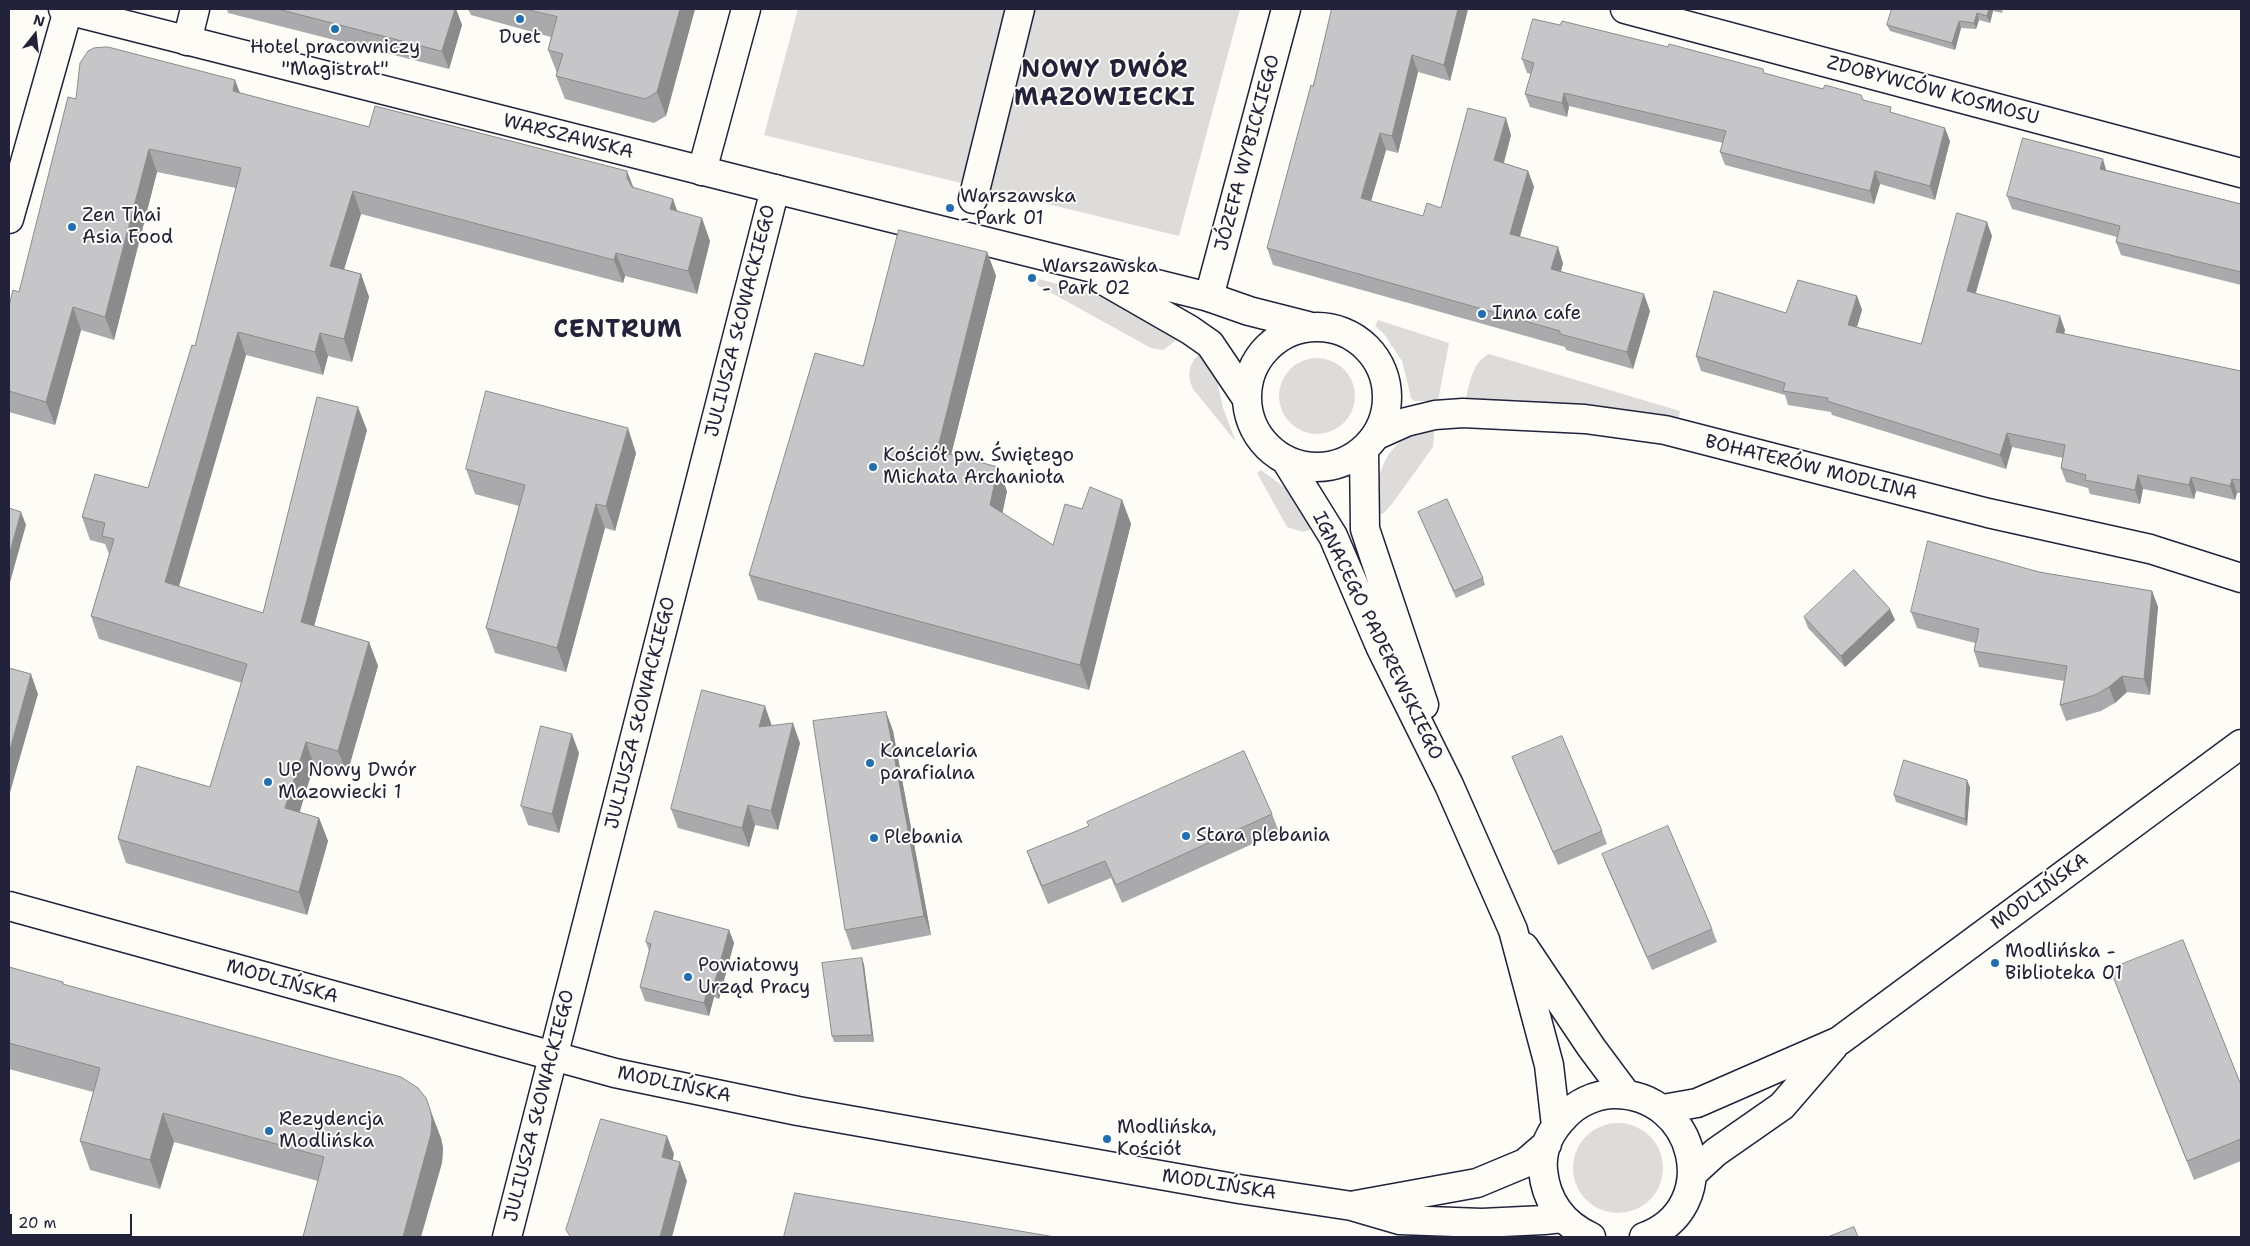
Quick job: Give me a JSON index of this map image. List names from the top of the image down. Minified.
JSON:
{"streets":{"street":["ZDOBYWCÓW KOSMOSU","WARSZAWSKA","JÓZEFA WYBICKIEGO","JULIUSZA SŁOWACKIEGO","BOHATERÓW MODLINA","IGNACEGO PADEREWSKIEGO","MODLIŃSKA"]},"crossings":[["WARSZAWSKA","JÓZEFA WYBICKIEGO"],["WARSZAWSKA","JULIUSZA SŁOWACKIEGO"],["WARSZAWSKA","BOHATERÓW MODLINA"],["WARSZAWSKA","IGNACEGO PADEREWSKIEGO"],["JULIUSZA SŁOWACKIEGO","MODLIŃSKA"],["BOHATERÓW MODLINA","IGNACEGO PADEREWSKIEGO"],["IGNACEGO PADEREWSKIEGO","MODLIŃSKA"]],"districts":["NOWY DWÓR MAZOWIECKI","CENTRUM"],"places":["Duet","Hotel pracowniczy \"Magistrat\"","Warszawska - Park 01","Zen Thai Asia Food","Warszawska - Park 02","Inna cafe","Kościół pw. Świętego Michała Archanioła","Kancelaria parafialna","UP Nowy Dwór Mazowiecki 1","Stara plebania","Plebania","Modlińska - Biblioteka 01","Powiatowy Urząd Pracy","Rezydencja Modlińska","Modlińska, Kościół"],"scale_bar":"20 m","north":"top"}
